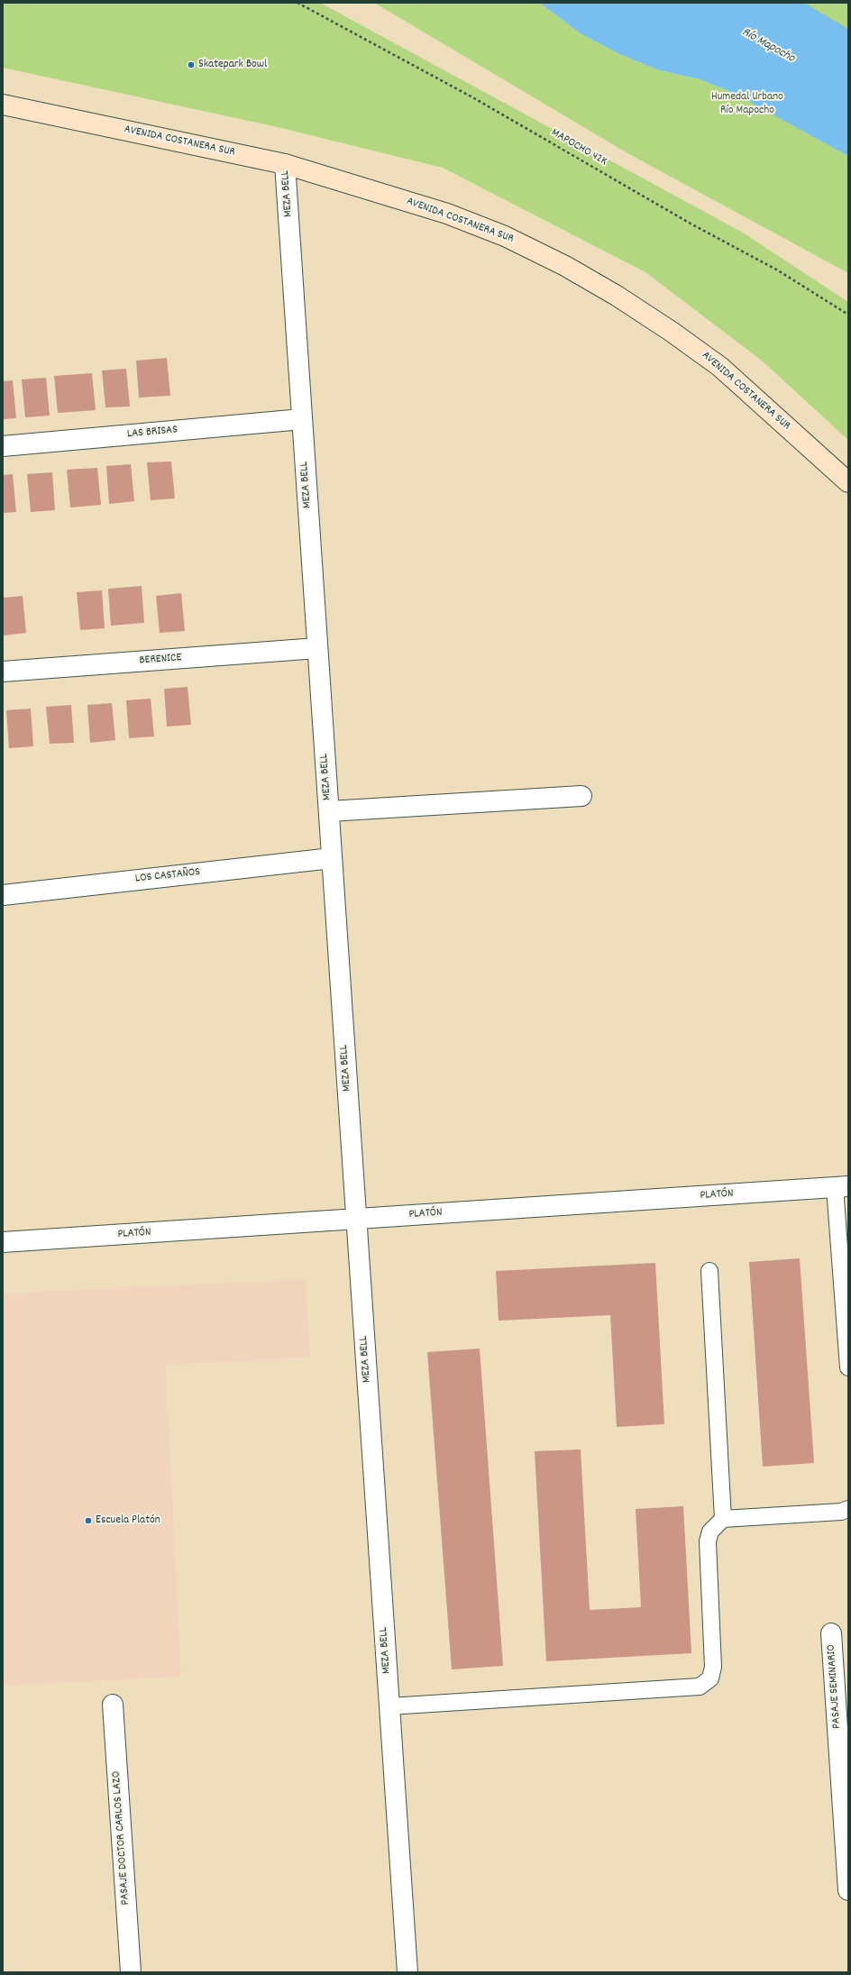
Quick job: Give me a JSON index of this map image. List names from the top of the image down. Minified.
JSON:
{"streets":{"main road":["AVENIDA COSTANERA SUR"],"street":["MEZA BELL","LAS BRISAS","BERENICE","LOS CASTAÑOS","PLATÓN","PASAJE SEMINARIO","PASAJE DOCTOR CARLOS LAZO"],"path":["MAPOCHO 42K"]},"crossings":[["AVENIDA COSTANERA SUR","MEZA BELL"],["MEZA BELL","LAS BRISAS"],["MEZA BELL","BERENICE"],["MEZA BELL","LOS CASTAÑOS"],["MEZA BELL","PLATÓN"]],"water":["Río Mapocho"],"parks":["Humedal Urbano Río Mapocho"],"places":["Skatepark Bowl","Escuela Platón"]}
